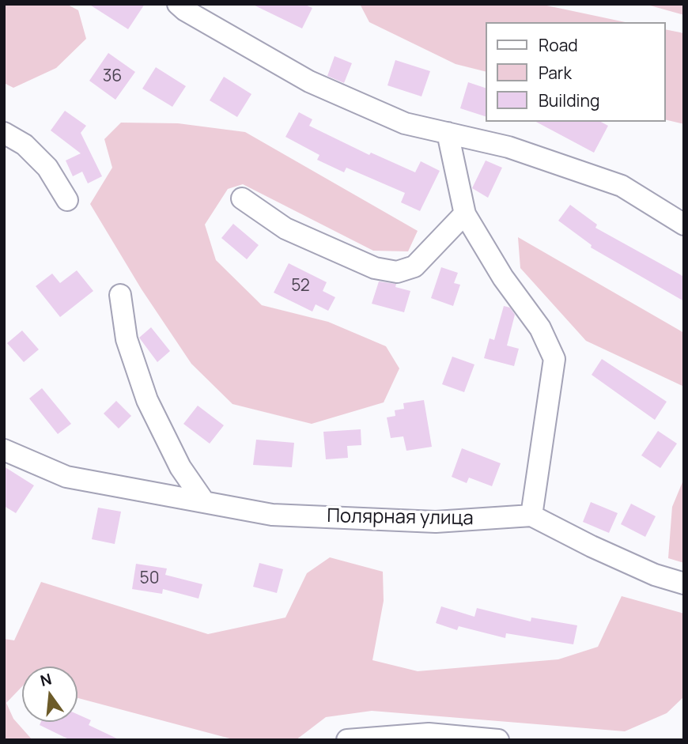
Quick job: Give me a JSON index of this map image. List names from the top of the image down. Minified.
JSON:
{"streets":{"street":["Полярная улица"]},"house_numbers":["36","52","50"],"legend":["Road","Park","Building"],"north":"top"}
